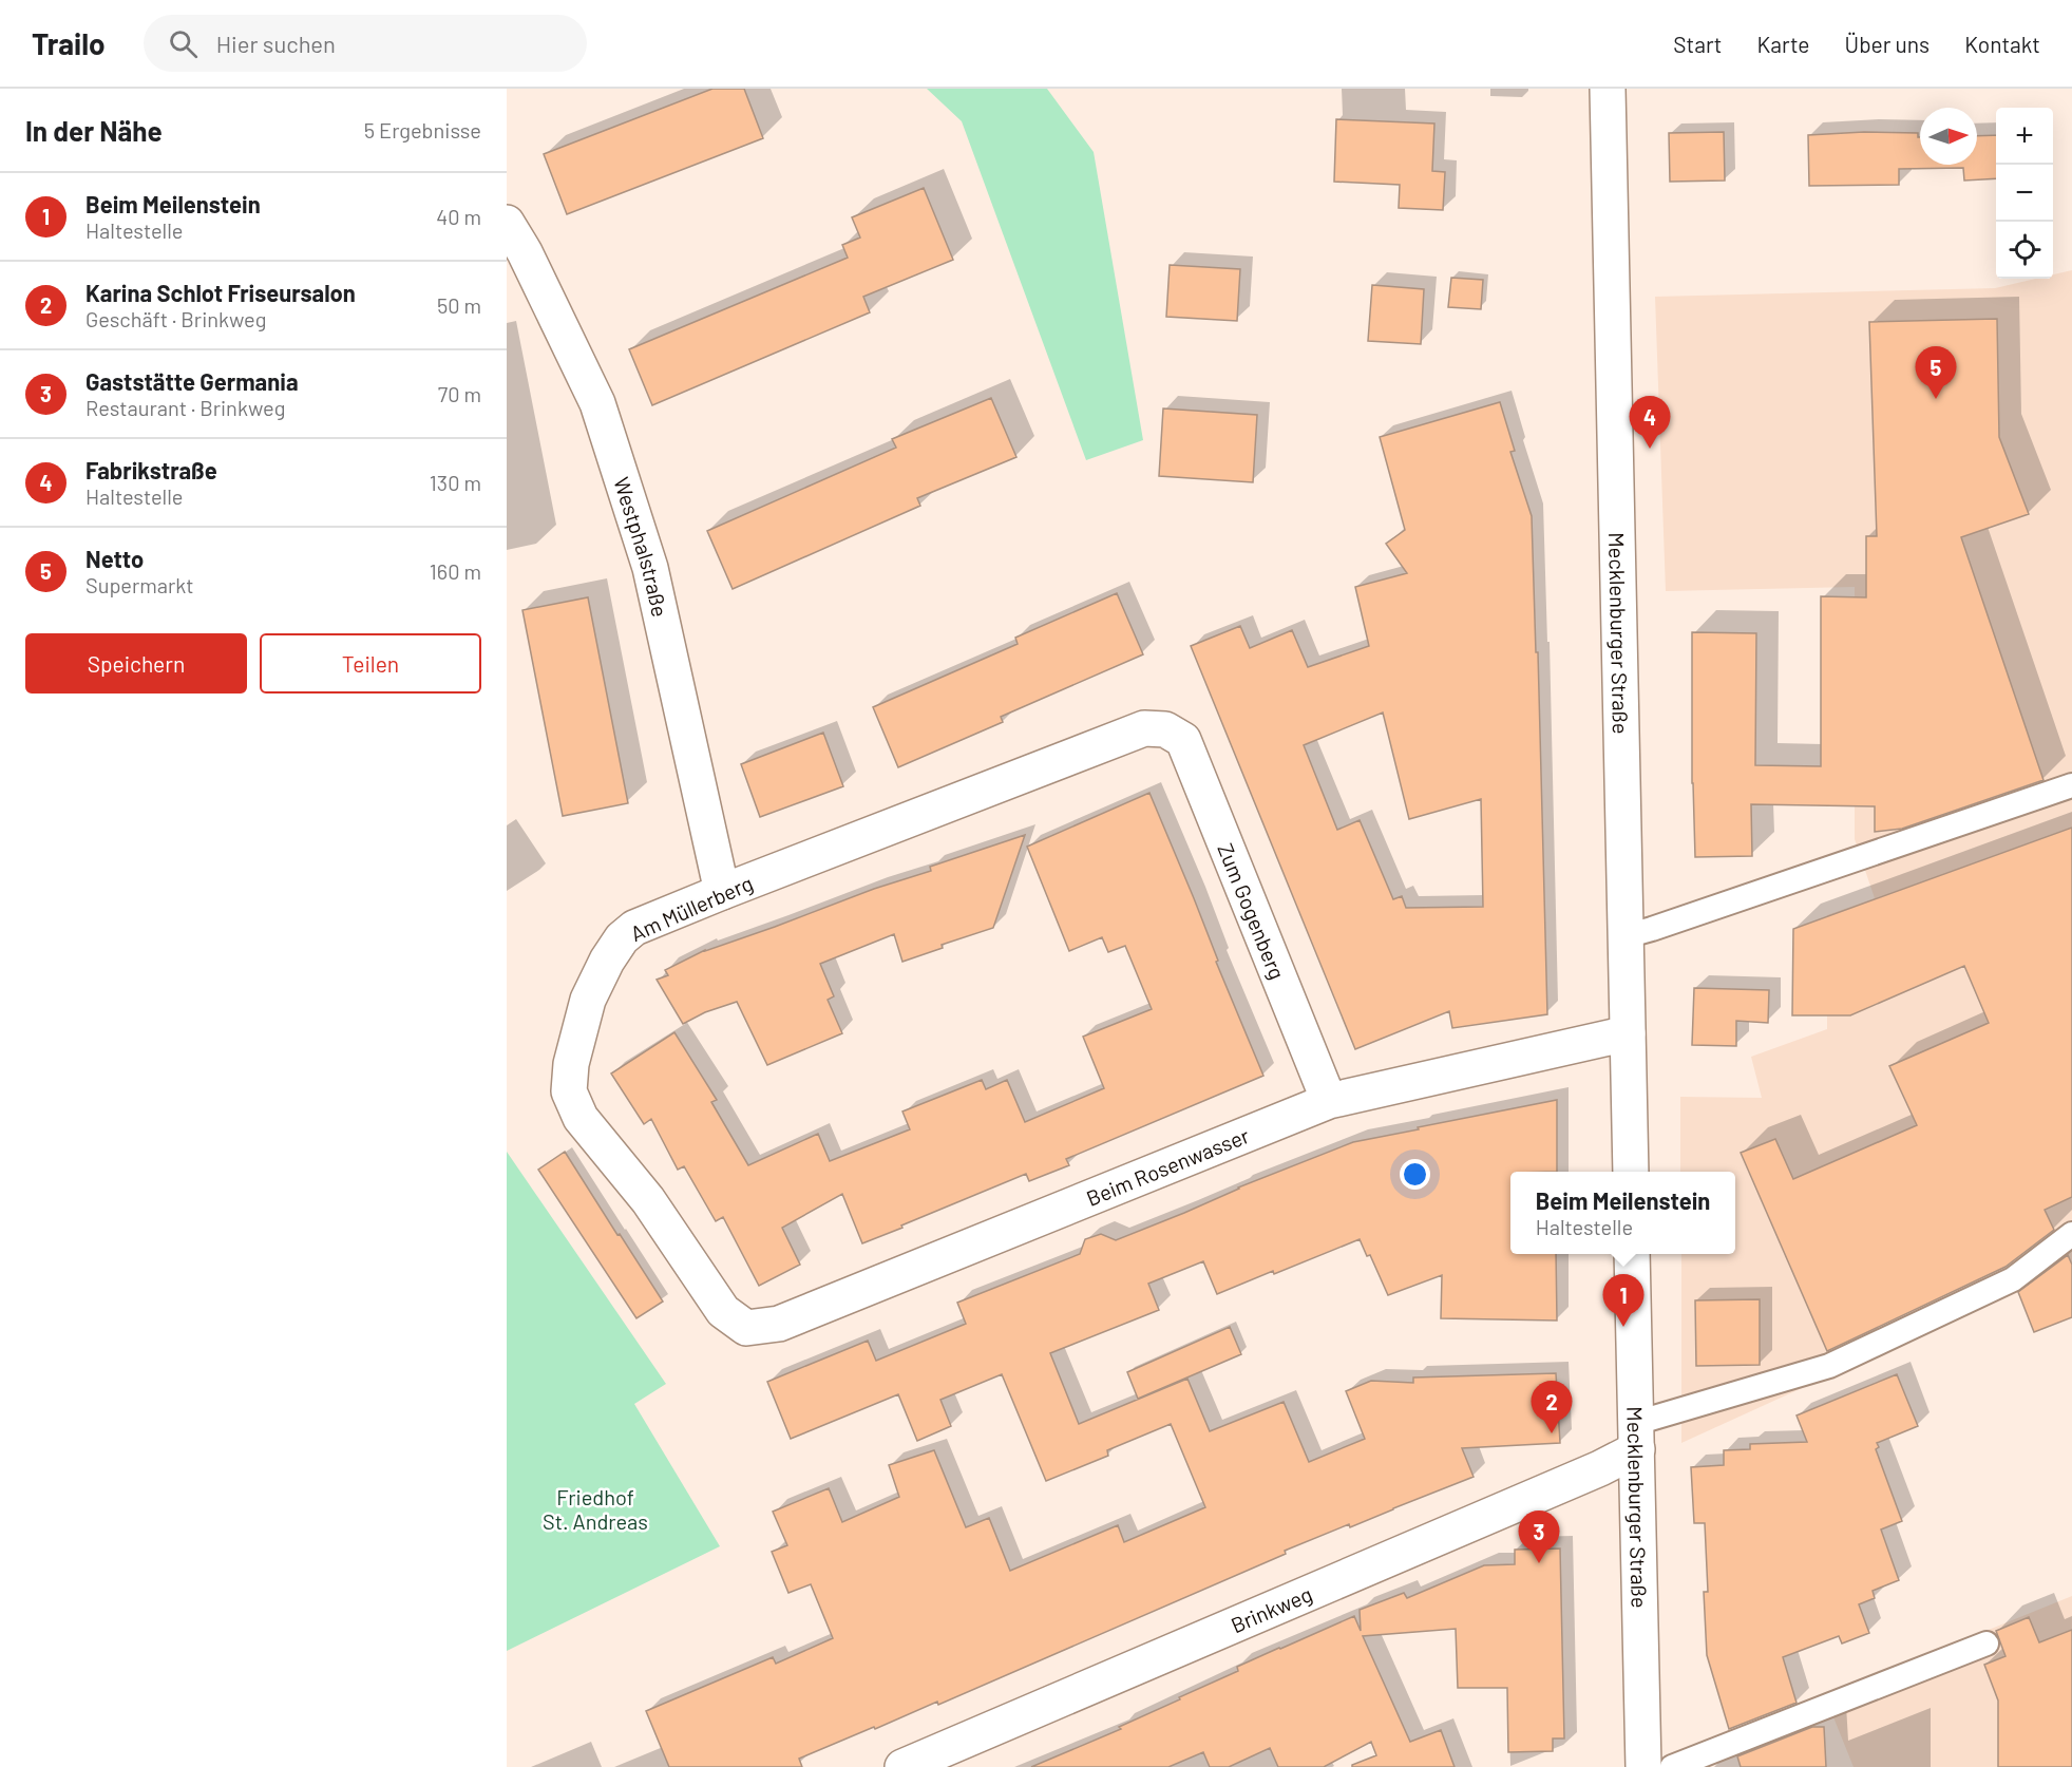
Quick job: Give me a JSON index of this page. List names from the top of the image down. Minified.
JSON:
{"streets":{"street":["Westphalstraße","Mecklenburger Straße","Am Müllerberg","Zum Gogenberg","Beim Rosenwasser","Brinkweg"]},"crossings":[["Westphalstraße","Am Müllerberg"],["Mecklenburger Straße","Beim Rosenwasser"],["Mecklenburger Straße","Brinkweg"],["Am Müllerberg","Zum Gogenberg"],["Am Müllerberg","Beim Rosenwasser"],["Zum Gogenberg","Beim Rosenwasser"]],"parks":["Friedhof St. Andreas"],"north":"right","page":{"header":"Trailo","search":"Hier suchen","nav":["Start","Karte","Über uns","Kontakt"],"heading":["In der Nähe","5 Ergebnisse"],"map_buttons":["+","−"],"list":[{"mark":"1","name":"Beim Meilenstein","note":"Haltestelle","value":"40 m"},{"mark":"2","name":"Karina Schlot Friseursalon","note":"Geschäft · Brinkweg","value":"50 m"},{"mark":"3","name":"Gaststätte Germania","note":"Restaurant · Brinkweg","value":"70 m"},{"mark":"4","name":"Fabrikstraße","note":"Haltestelle","value":"130 m"},{"mark":"5","name":"Netto","note":"Supermarkt","value":"160 m"}],"pins":["5","4","1","2","3"],"buttons":["Speichern","Teilen"],"popup":["Beim Meilenstein","Haltestelle"]}}
